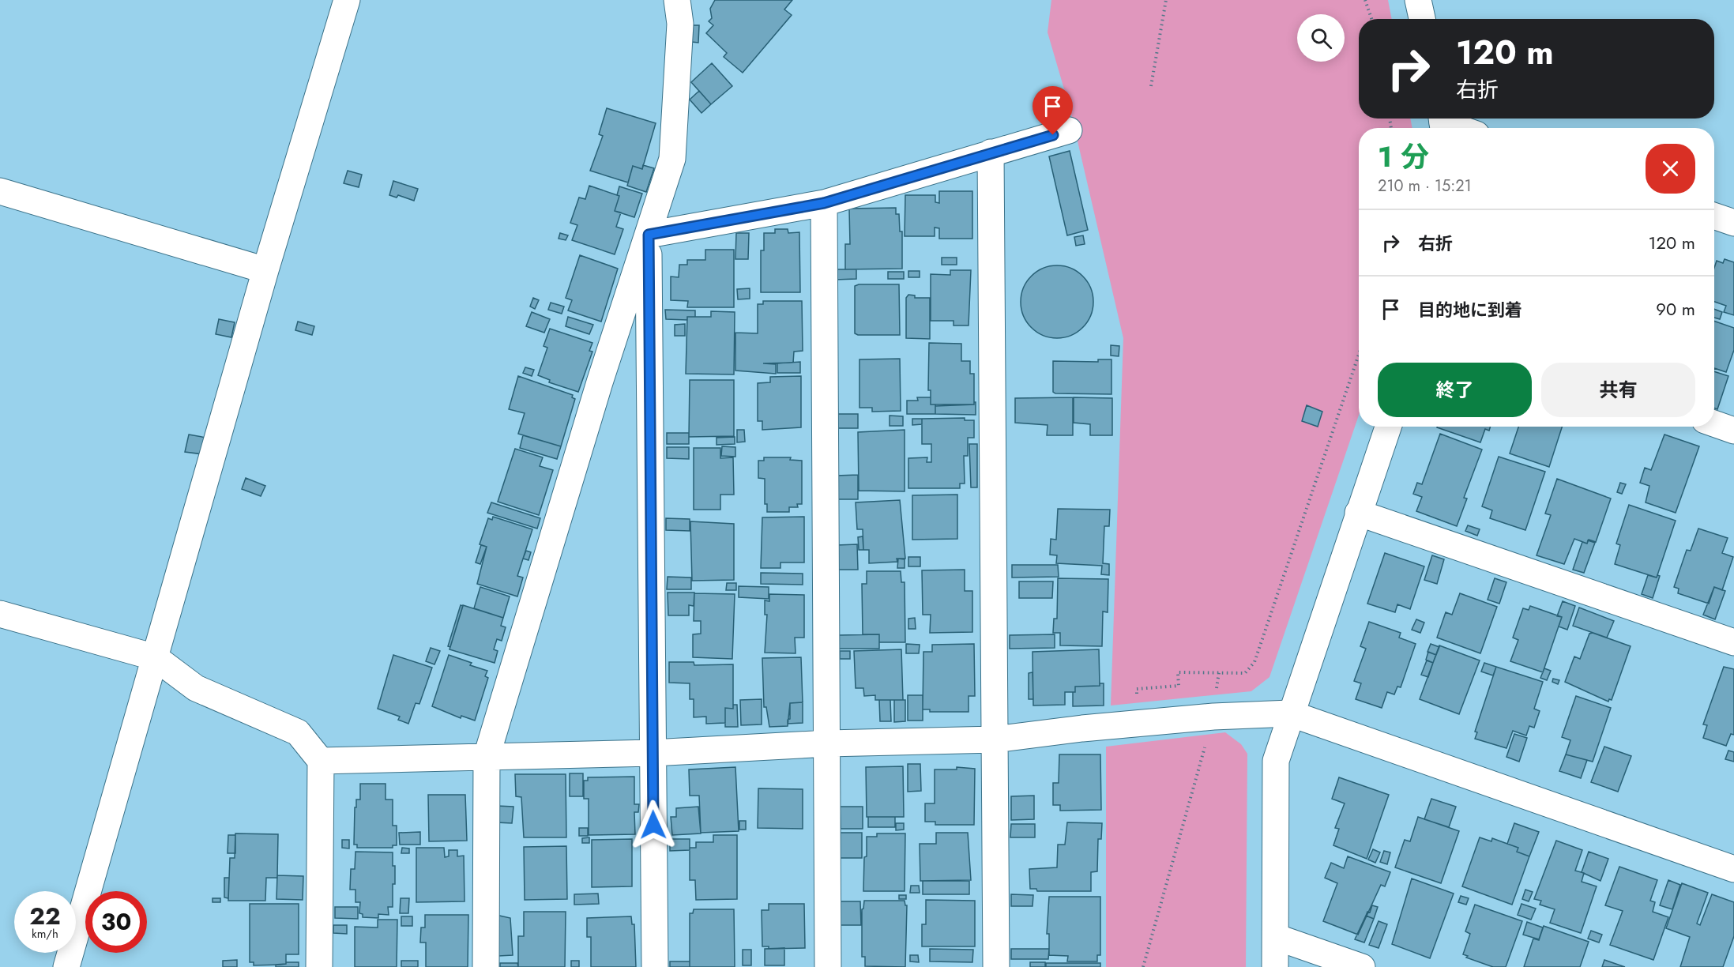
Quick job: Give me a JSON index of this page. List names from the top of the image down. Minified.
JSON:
{"page":{"turn":["120 m","右折"],"heading":["1 分","210 m · 15:21"],"list":[{"name":"右折","value":"120 m"},{"name":"目的地に到着","value":"90 m"}],"buttons":["終了","共有"],"speed":"22 km/h","limit":"30"}}
